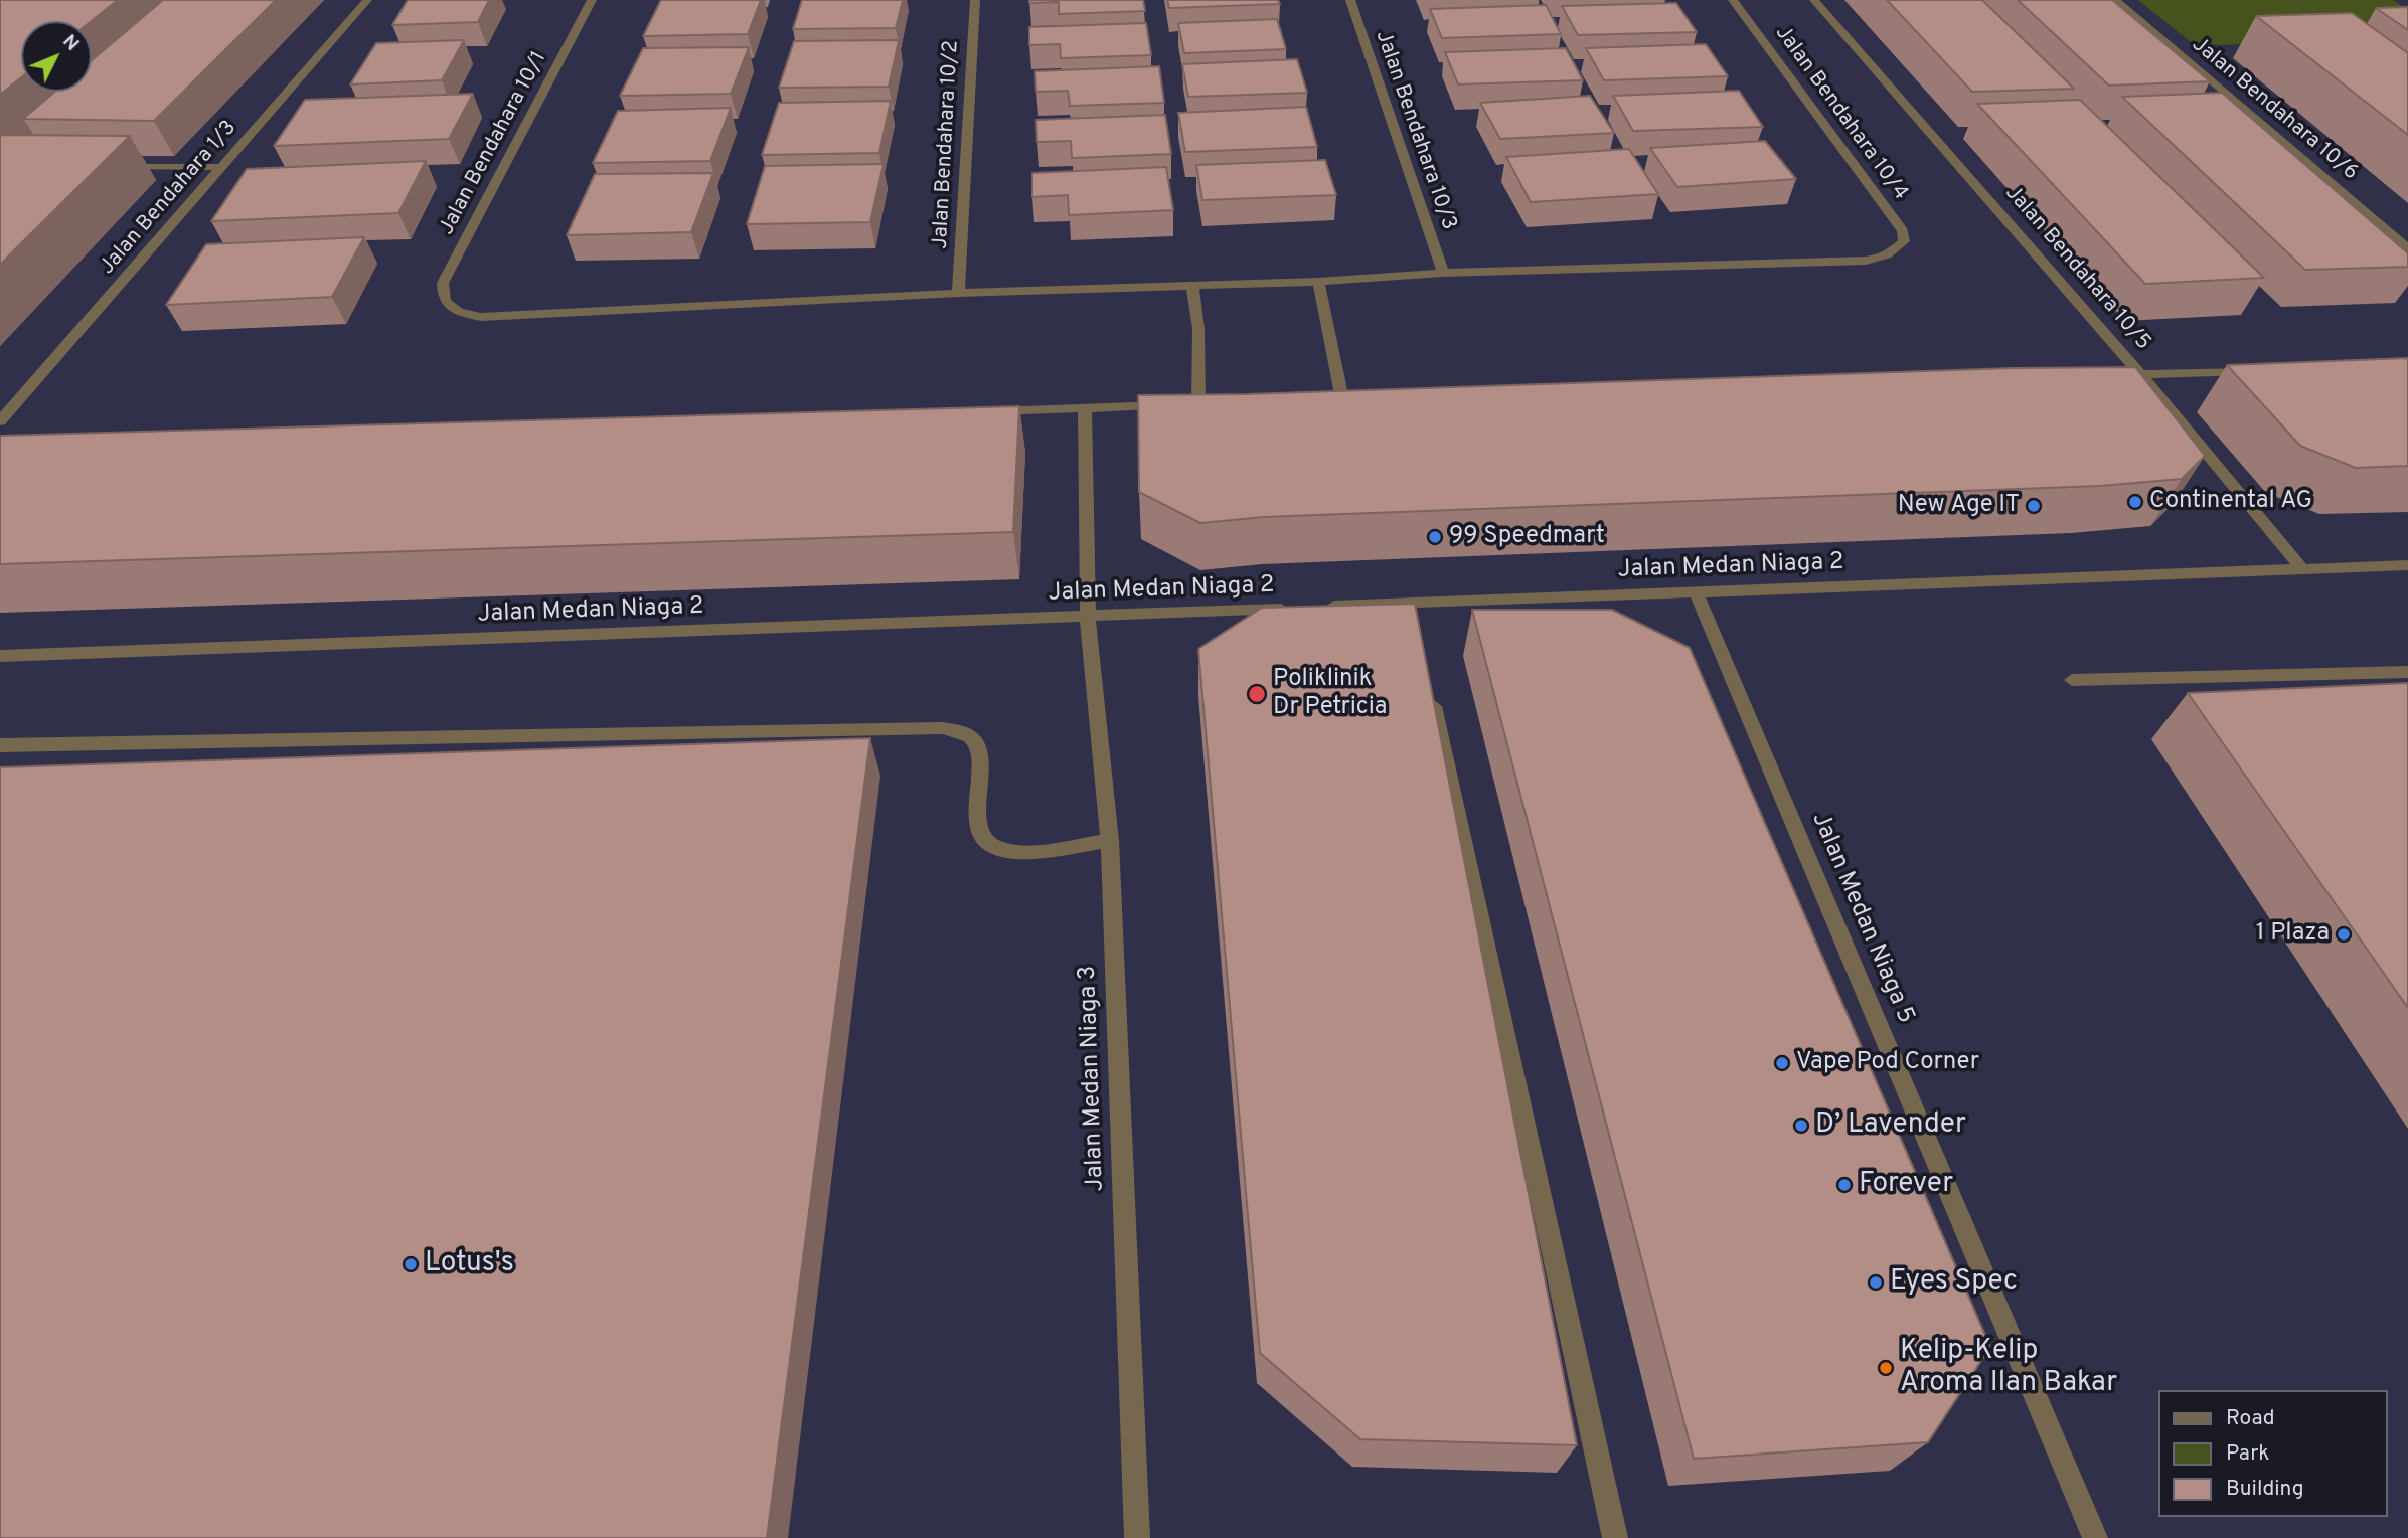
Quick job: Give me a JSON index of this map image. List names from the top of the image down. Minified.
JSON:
{"streets":{"street":["Jalan Bendahara 10/6","Jalan Bendahara 10/4","Jalan Bendahara 10/3","Jalan Bendahara 10/1","Jalan Bendahara 10/2","Jalan Bendahara 1/3","Jalan Bendahara 10/5","Jalan Medan Niaga 2","Jalan Medan Niaga 5","Jalan Medan Niaga 3"]},"crossings":[["Jalan Bendahara 10/4","Jalan Bendahara 10/3"],["Jalan Bendahara 10/1","Jalan Bendahara 10/2"],["Jalan Bendahara 10/5","Jalan Medan Niaga 2"],["Jalan Medan Niaga 2","Jalan Medan Niaga 5"],["Jalan Medan Niaga 2","Jalan Medan Niaga 3"]],"places":["Continental AG","New Age IT","99 Speedmart","Poliklinik Dr Petricia","1 Plaza","Vape Pod Corner","D’ Lavender","Forever","Lotus's","Eyes Spec","Kelip-Kelip Aroma Ilan Bakar"],"legend":["Road","Park","Building"],"north":"top right"}
